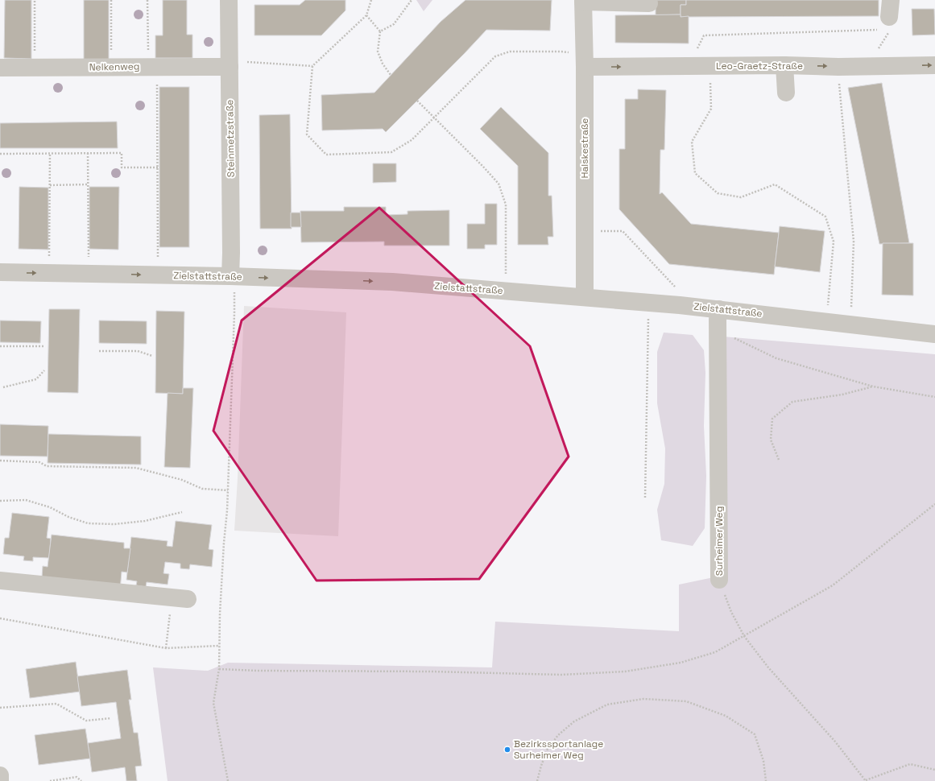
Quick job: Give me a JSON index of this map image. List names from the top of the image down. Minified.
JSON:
{"streets":{"street":["Leo-Graetz-Straße","Nelkenweg","Steinmetzstraße","Halskestraße","Zielstattstraße","Surheimer Weg"]},"crossings":[["Leo-Graetz-Straße","Halskestraße"],["Nelkenweg","Steinmetzstraße"],["Steinmetzstraße","Zielstattstraße"],["Halskestraße","Zielstattstraße"],["Zielstattstraße","Surheimer Weg"]],"one_way":["Leo-Graetz-Straße","Zielstattstraße"],"places":["Bezirkssportanlage Surheimer Weg"]}
